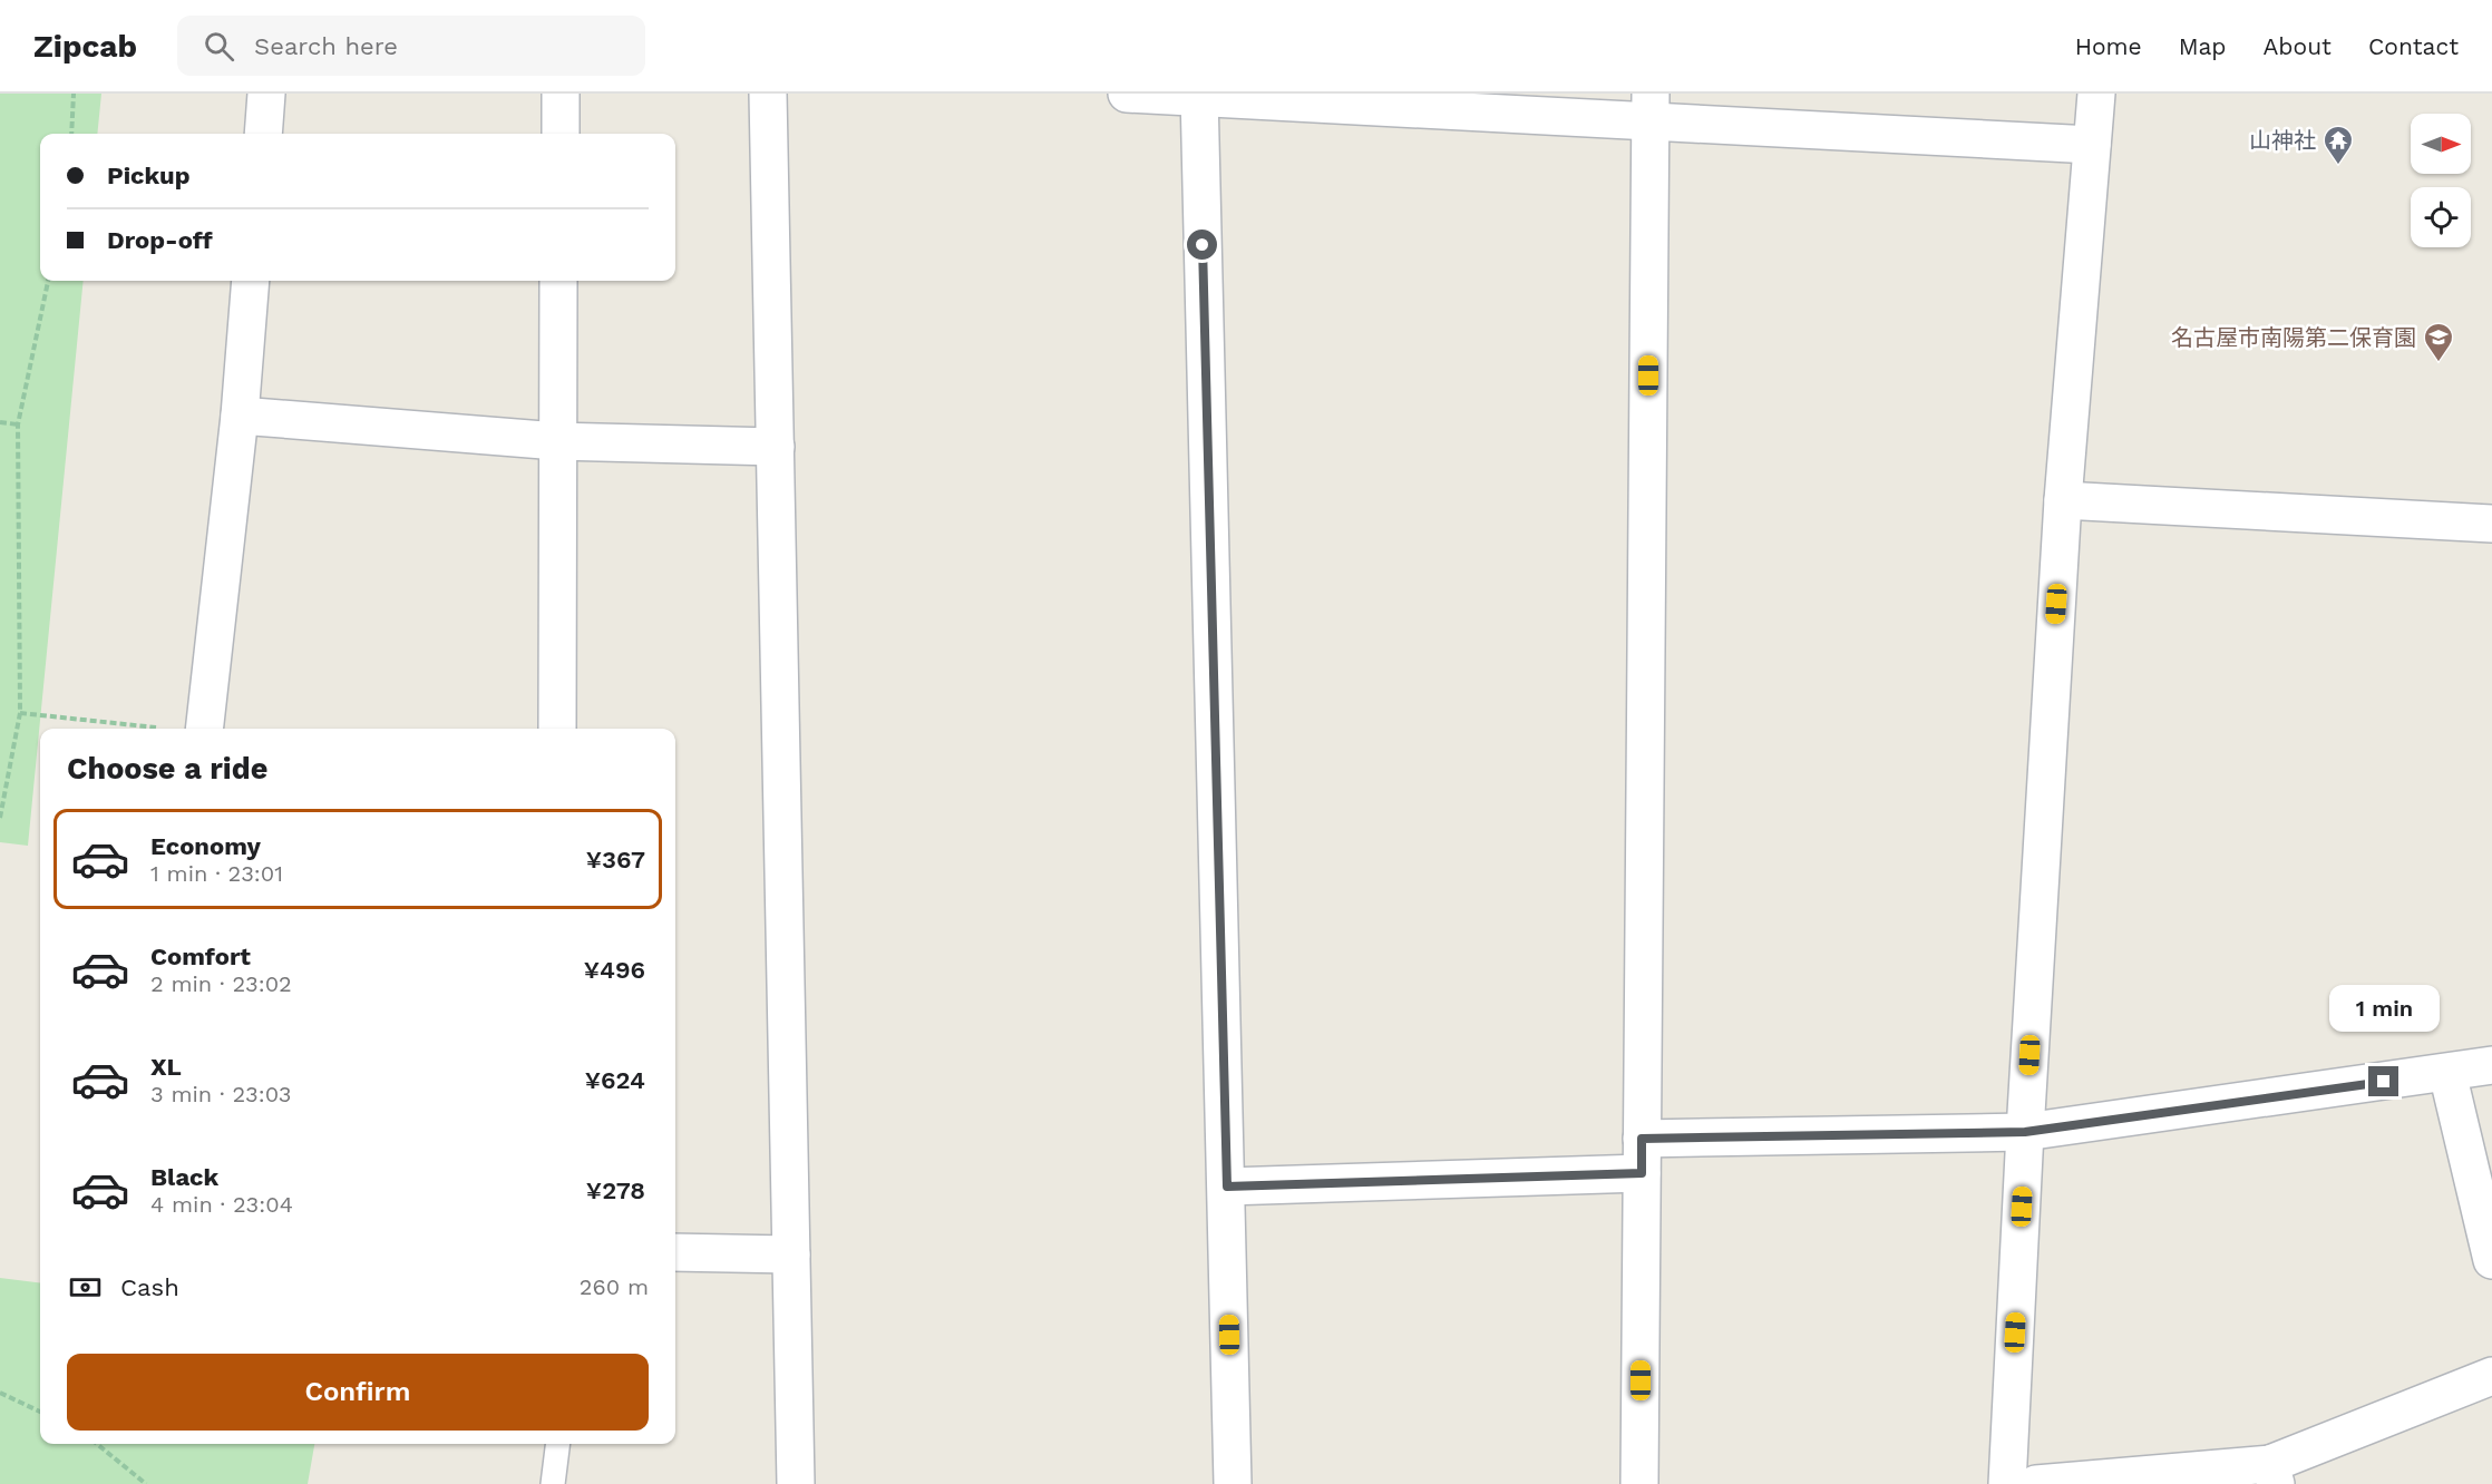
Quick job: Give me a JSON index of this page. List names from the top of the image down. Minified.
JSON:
{"places":{"temple":["山神社"],"school or university":["名古屋市南陽第二保育園"]},"north":"right","page":{"header":"Zipcab","search":"Search here","nav":["Home","Map","About","Contact"],"banner":["Pickup","Drop-off"],"heading":"Choose a ride","list":[{"name":"Economy","note":"1 min · 23:01","value":"¥367"},{"name":"Comfort","note":"2 min · 23:02","value":"¥496"},{"name":"XL","note":"3 min · 23:03","value":"¥624"},{"name":"Black","note":"4 min · 23:04","value":"¥278"}],"bubble":"1 min","pay":["Cash","260 m"],"buttons":"Confirm"}}
